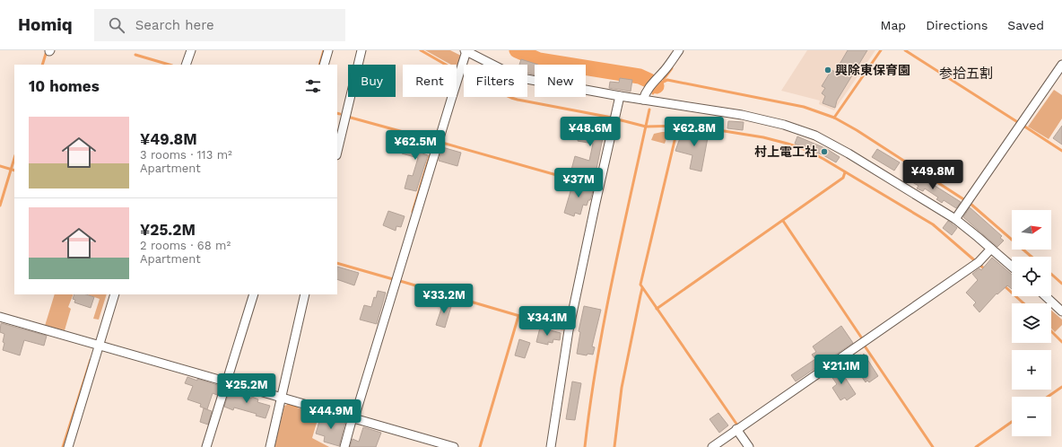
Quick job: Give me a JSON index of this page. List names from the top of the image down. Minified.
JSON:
{"districts":["参拾五割"],"places":["興除東保育園","村上電工社"],"north":"right","page":{"header":"Homiq","search":"Search here","nav":["Map","Directions","Saved"],"chip":["Buy","Rent","Filters","New"],"heading":"10 homes","list":[{"name":"¥49.8M","note":"3 rooms · 113 m² · Apartment"},{"name":"¥25.2M","note":"2 rooms · 68 m² · Apartment"}],"price":["¥48.6M","¥62.8M","¥62.5M","¥49.8M","¥37M","¥33.2M","¥34.1M","¥21.1M","¥25.2M","¥44.9M"],"map_buttons":["+","−"]}}
